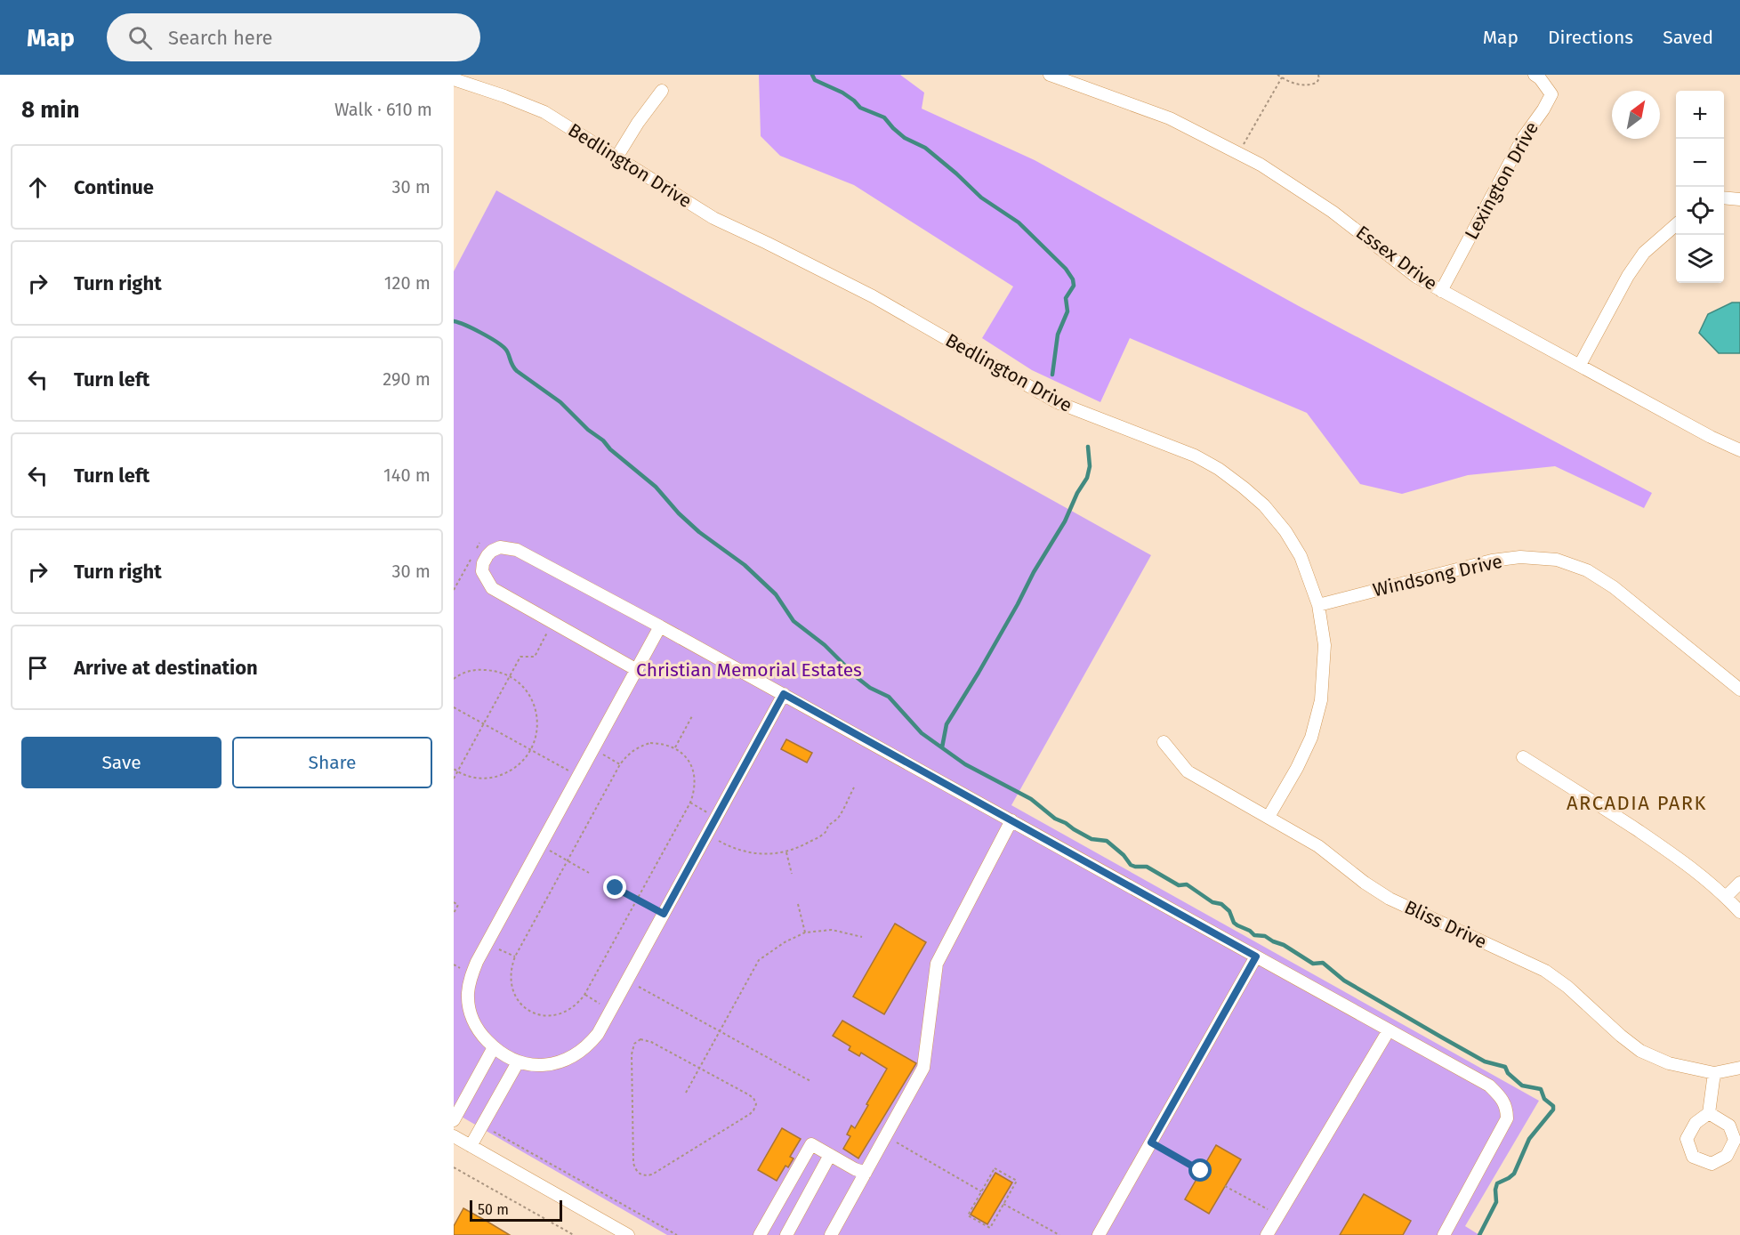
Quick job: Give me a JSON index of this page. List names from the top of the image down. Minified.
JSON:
{"streets":{"street":["Bedlington Drive","Lexington Drive","Essex Drive","Windsong Drive","Bliss Drive"]},"crossings":[["Bedlington Drive","Windsong Drive"],["Bedlington Drive","Bliss Drive"],["Lexington Drive","Essex Drive"]],"districts":["ARCADIA PARK"],"parks":["Christian Memorial Estates"],"scale_bar":"50 m","north":"top right","page":{"header":"Map","search":"Search here","nav":["Map","Directions","Saved"],"heading":["8 min","Walk · 610 m"],"map_buttons":["+","−"],"list":[["Continue","30 m"],["Turn right","120 m"],["Turn left","290 m"],["Turn left","140 m"],["Turn right","30 m"],"Arrive at destination"],"buttons":["Save","Share"],"scale":"50 m"}}
